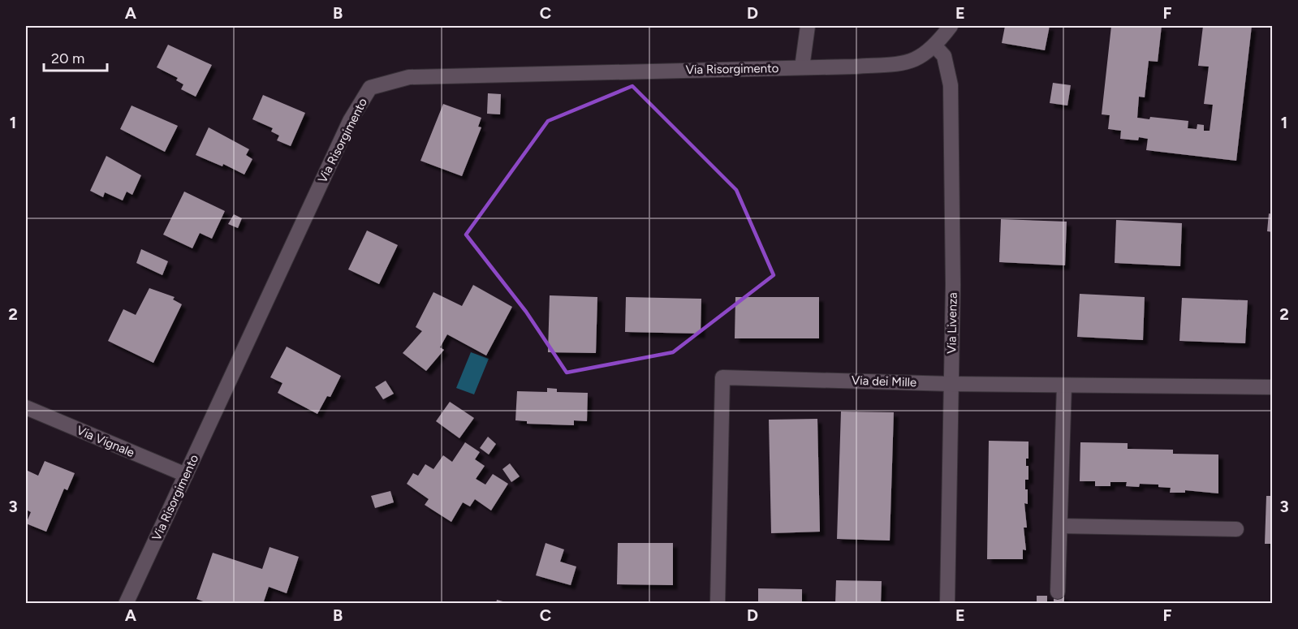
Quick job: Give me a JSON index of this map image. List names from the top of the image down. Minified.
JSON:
{"streets":{"street":["Via Risorgimento","Via Livenza","Via dei Mille","Via Vignale"]},"crossings":[["Via Risorgimento","Via Livenza"],["Via Risorgimento","Via Vignale"],["Via Livenza","Via dei Mille"]],"scale_bar":"20 m","grid":{"columns":["A","B","C","D","E","F"],"rows":["1","2","3"]}}
